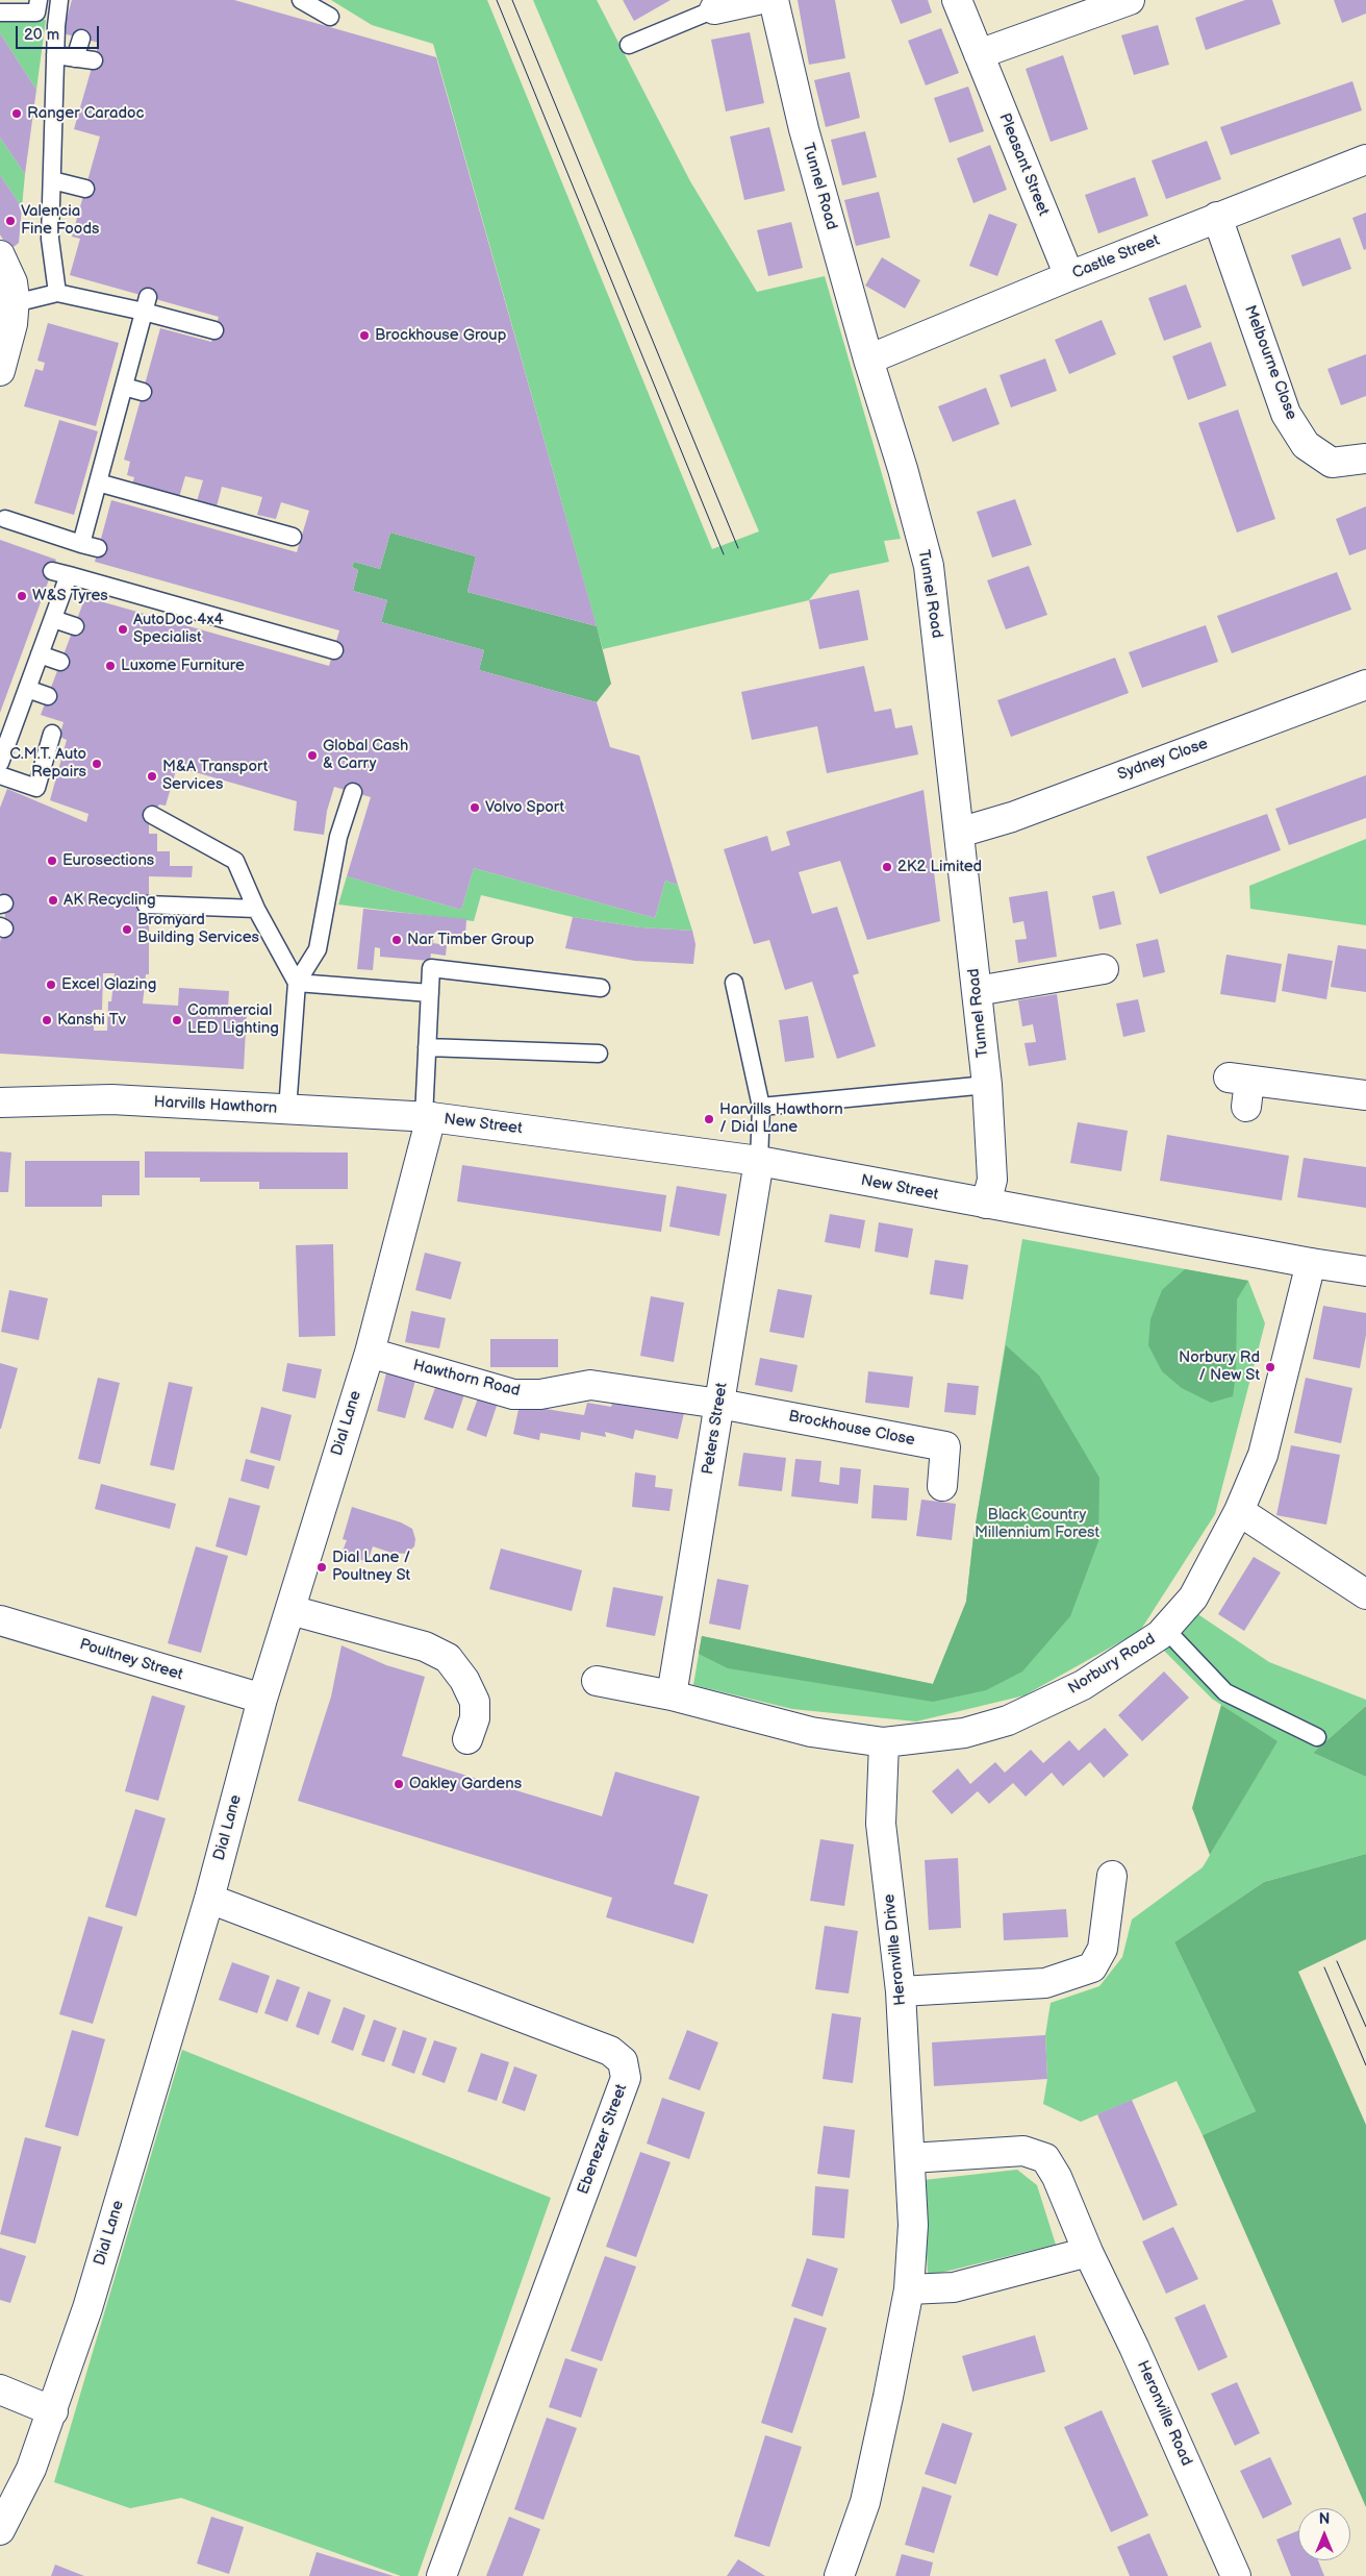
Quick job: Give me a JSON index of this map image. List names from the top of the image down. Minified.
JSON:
{"streets":{"street":["Pleasant Street","Tunnel Road","Castle Street","Melbourne Close","Sydney Close","Harvills Hawthorn","New Street","Hawthorn Road","Dial Lane","Peters Street","Brockhouse Close","Poultney Street","Norbury Road","Heronville Drive","Ebenezer Street","Heronville Road"]},"crossings":[["Pleasant Street","Castle Street"],["Tunnel Road","Castle Street"],["Tunnel Road","Sydney Close"],["Tunnel Road","New Street"],["Castle Street","Melbourne Close"],["Harvills Hawthorn","New Street"],["Harvills Hawthorn","Dial Lane"],["New Street","Dial Lane"],["New Street","Peters Street"],["New Street","Norbury Road"],["Hawthorn Road","Dial Lane"],["Hawthorn Road","Peters Street"],["Hawthorn Road","Brockhouse Close"],["Dial Lane","Poultney Street"],["Dial Lane","Ebenezer Street"],["Peters Street","Brockhouse Close"],["Peters Street","Norbury Road"],["Norbury Road","Heronville Drive"],["Heronville Drive","Heronville Road"]],"parks":["Black Country Millennium Forest"],"places":["Ranger Caradoc","Valencia Fine Foods","Brockhouse Group","W&S Tyres","AutoDoc 4x4 Specialist","Luxome Furniture","Global Cash & Carry","C.M.T. Auto Repairs","M&A Transport Services","Volvo Sport","Eurosections","2K2 Limited","AK Recycling","Bromyard Building Services","Nar Timber Group","Excel Glazing","Kanshi Tv","Commercial LED Lighting","Harvills Hawthorn / Dial Lane","Norbury Rd / New St","Dial Lane / Poultney St","Oakley Gardens"],"scale_bar":"20 m","north":"top"}
